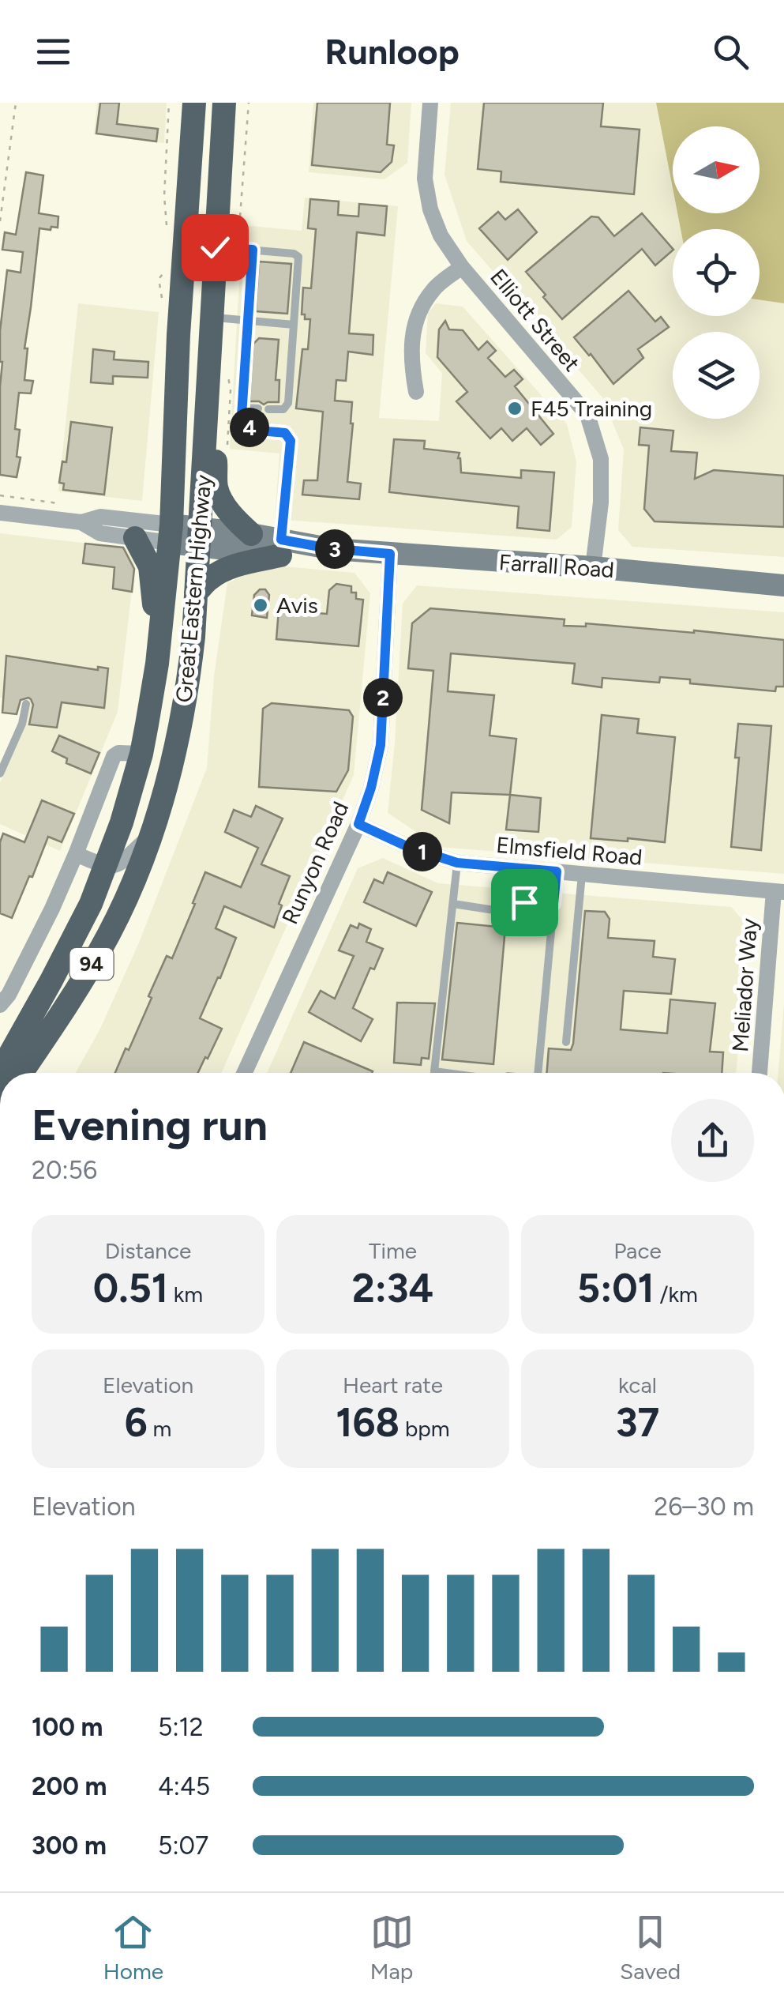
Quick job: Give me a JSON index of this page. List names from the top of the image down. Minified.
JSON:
{"streets":{"highway":["Great Eastern Highway","94"],"main road":["Farrall Road"],"street":["Elliott Street","Elmsfield Road","Runyon Road","Meliador Way"]},"crossings":[["Elliott Street","Farrall Road"],["Farrall Road","Great Eastern Highway"],["Farrall Road","Runyon Road"],["Elmsfield Road","Runyon Road"],["Elmsfield Road","Meliador Way"]],"places":["F45 Training","Avis"],"north":"right","page":{"header":"Runloop","pins":["4","3","2","1"],"heading":["Evening run","20:56"],"stats":[["Distance","0.51 km"],["Time","2:34"],["Pace","5:01 /km"],["Elevation","6 m"],["Heart rate","168 bpm"],["kcal","37"]],"chart":["Elevation","26–30 m"],"list":[{"name":"100 m","note":"5:12"},{"name":"200 m","note":"4:45"},{"name":"300 m","note":"5:07"}],"tabs":["Home","Map","Saved"]}}
